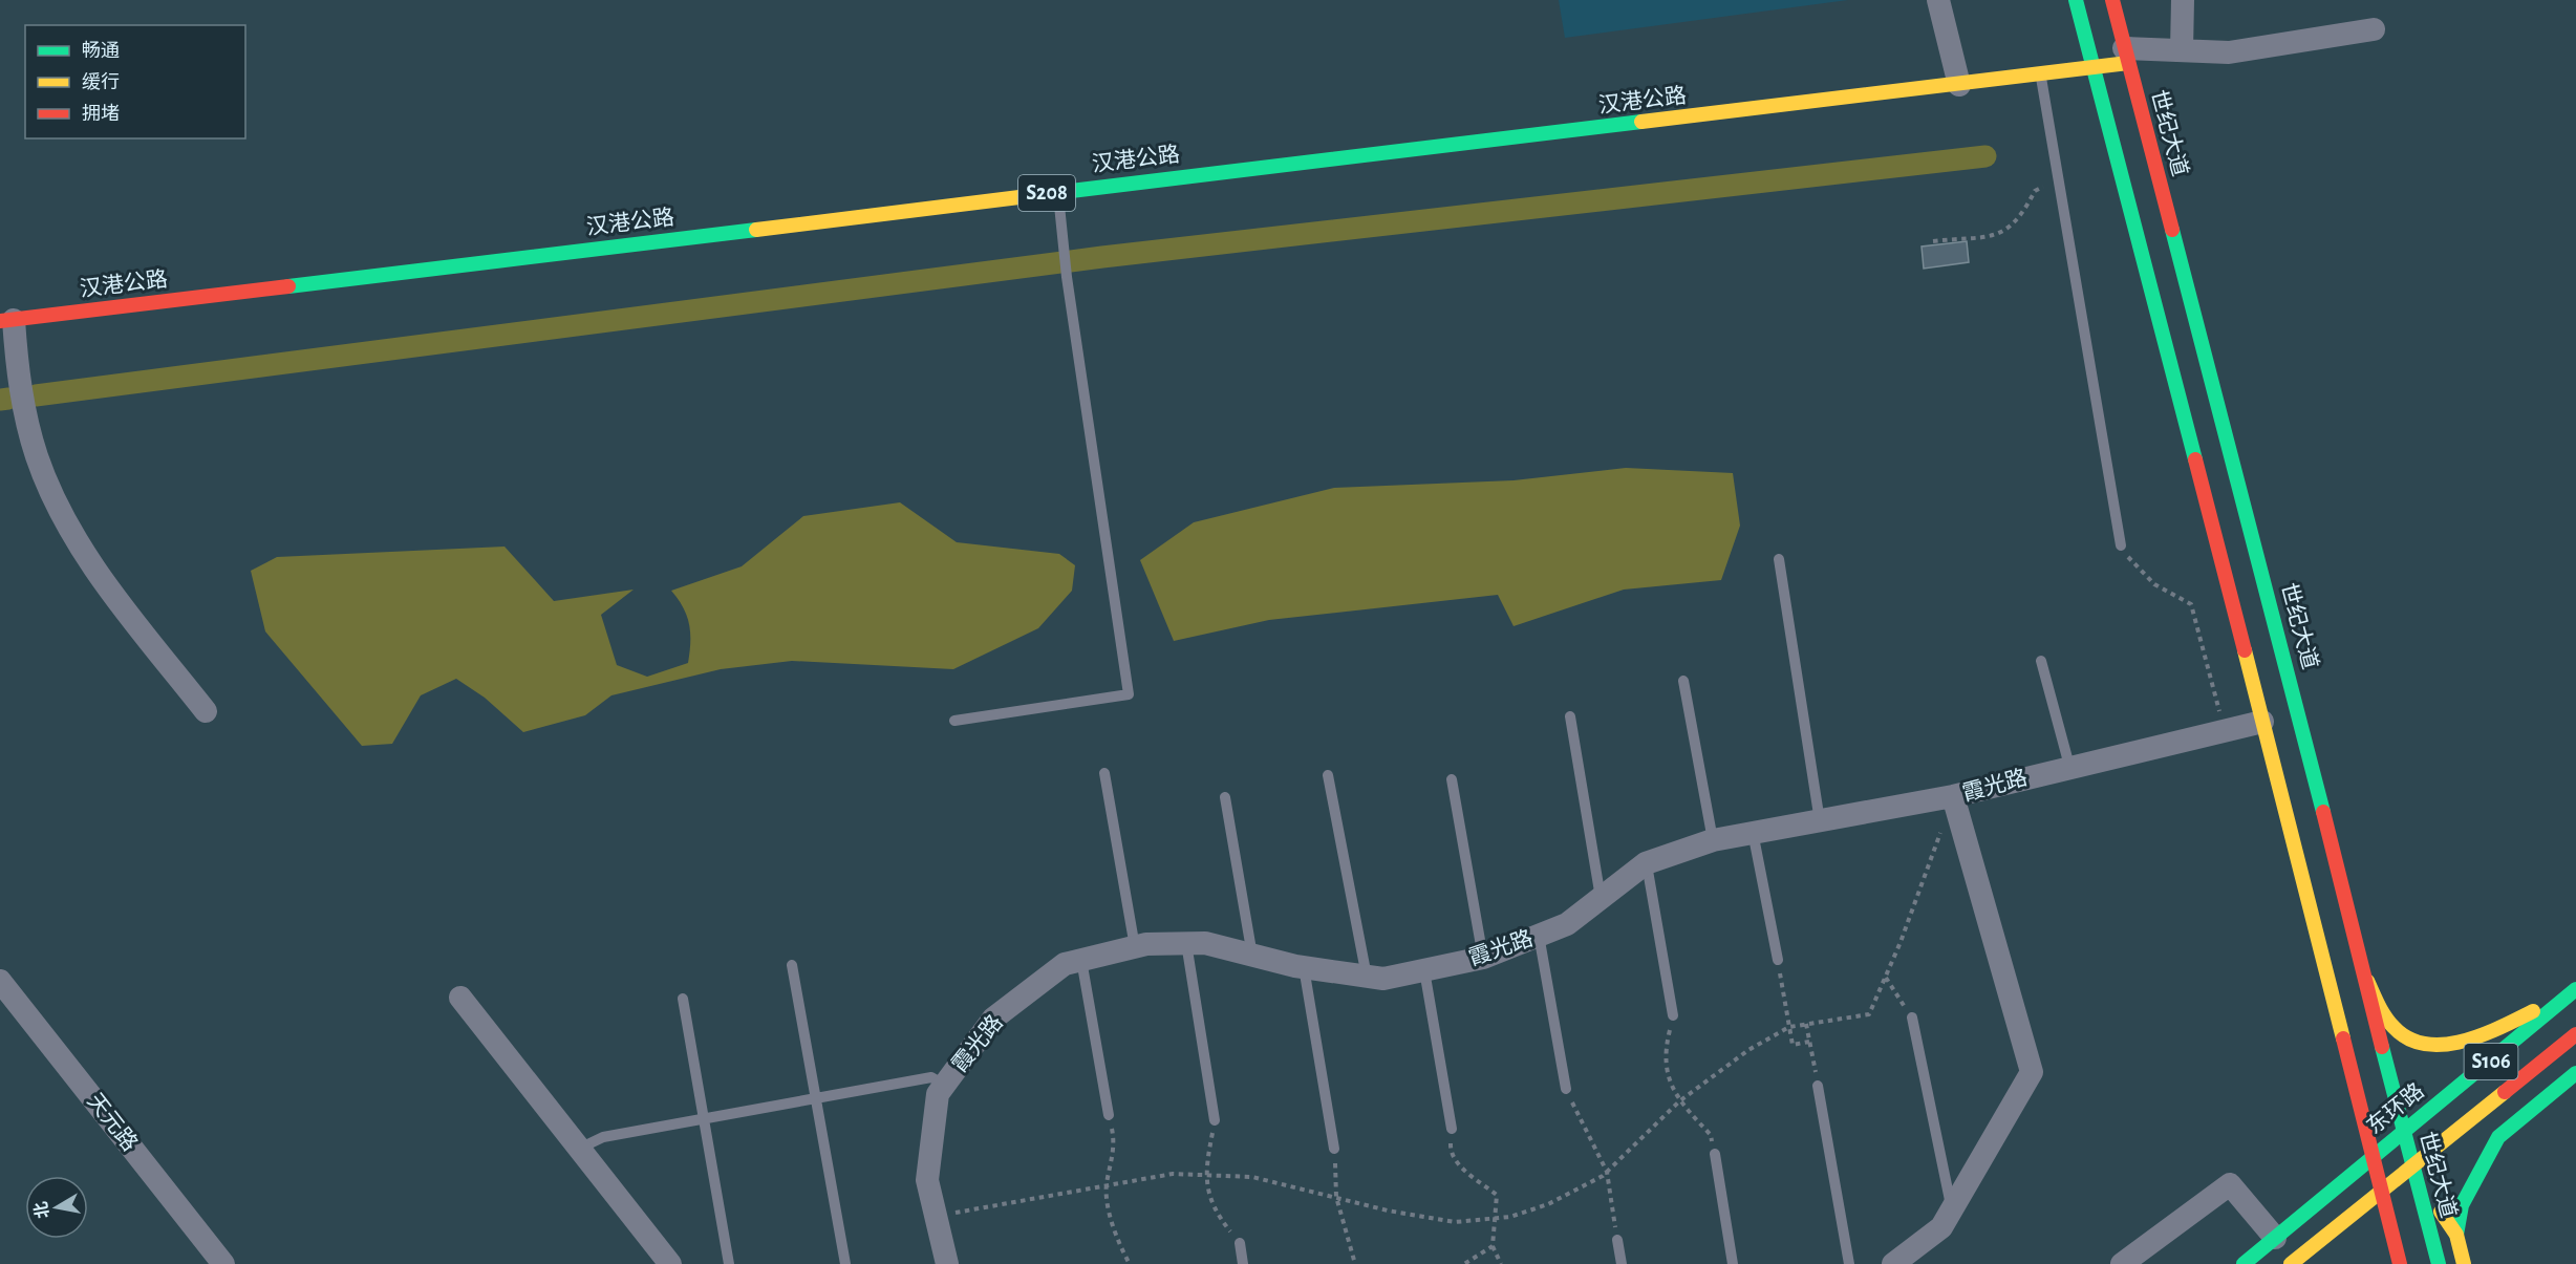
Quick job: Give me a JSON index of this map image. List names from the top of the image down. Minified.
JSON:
{"streets":{"main road":["汉港公路","世纪大道","S208","S106","东环路"],"street":["霞光路","天元路"]},"crossings":[["汉港公路","世纪大道"],["世纪大道","S106"],["世纪大道","东环路"]],"legend":["畅通","缓行","拥堵"],"north":"left"}
